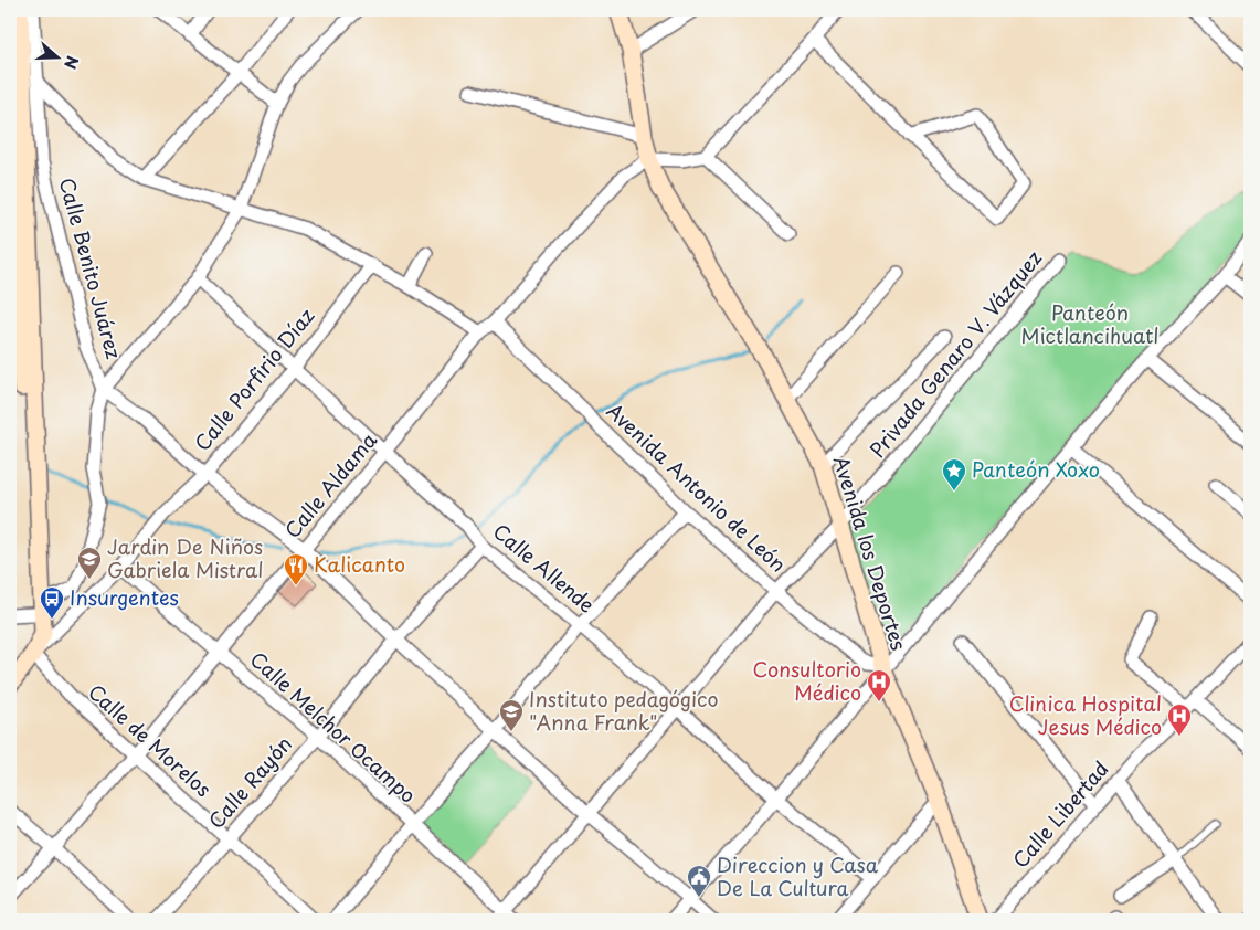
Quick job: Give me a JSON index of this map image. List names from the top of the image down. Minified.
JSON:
{"streets":{"main road":["Avenida los Deportes"],"street":["Calle Benito Juárez","Privada Genaro V. Vázquez","Calle Porfirio Díaz","Calle Aldama","Avenida Antonio de León","Calle Allende","Calle Melchor Ocampo","Calle de Morelos","Calle Rayón","Calle Libertad"]},"crossings":[["Calle Benito Juárez","Privada Genaro V. Vázquez"],["Calle Benito Juárez","Calle Porfirio Díaz"],["Calle Benito Juárez","Calle Aldama"],["Calle Benito Juárez","Calle Rayón"],["Privada Genaro V. Vázquez","Avenida Antonio de León"],["Privada Genaro V. Vázquez","Avenida los Deportes"],["Privada Genaro V. Vázquez","Calle Allende"],["Privada Genaro V. Vázquez","Calle Melchor Ocampo"],["Calle Porfirio Díaz","Calle Allende"],["Calle Porfirio Díaz","Calle Melchor Ocampo"],["Calle Aldama","Avenida Antonio de León"],["Calle Aldama","Avenida los Deportes"],["Calle Aldama","Calle Allende"],["Calle Aldama","Calle Melchor Ocampo"],["Calle Aldama","Calle de Morelos"],["Avenida Antonio de León","Avenida los Deportes"],["Calle Allende","Calle Rayón"],["Calle Melchor Ocampo","Calle Rayón"],["Calle de Morelos","Calle Rayón"]],"parks":["Panteón Mictlancihuatl"],"places":{"place":["Panteón Xoxo"],"school or university":["Jardin De Niños Gabriela Mistral","Instituto pedagógico \"Anna Frank\""],"restaurant":["Kalicanto"],"bus stop":["Insurgentes"],"hospital":["Consultorio Médico","Clinica Hospital Jesus Médico"],"public building":["Direccion y Casa De La Cultura"]},"north":"right"}
